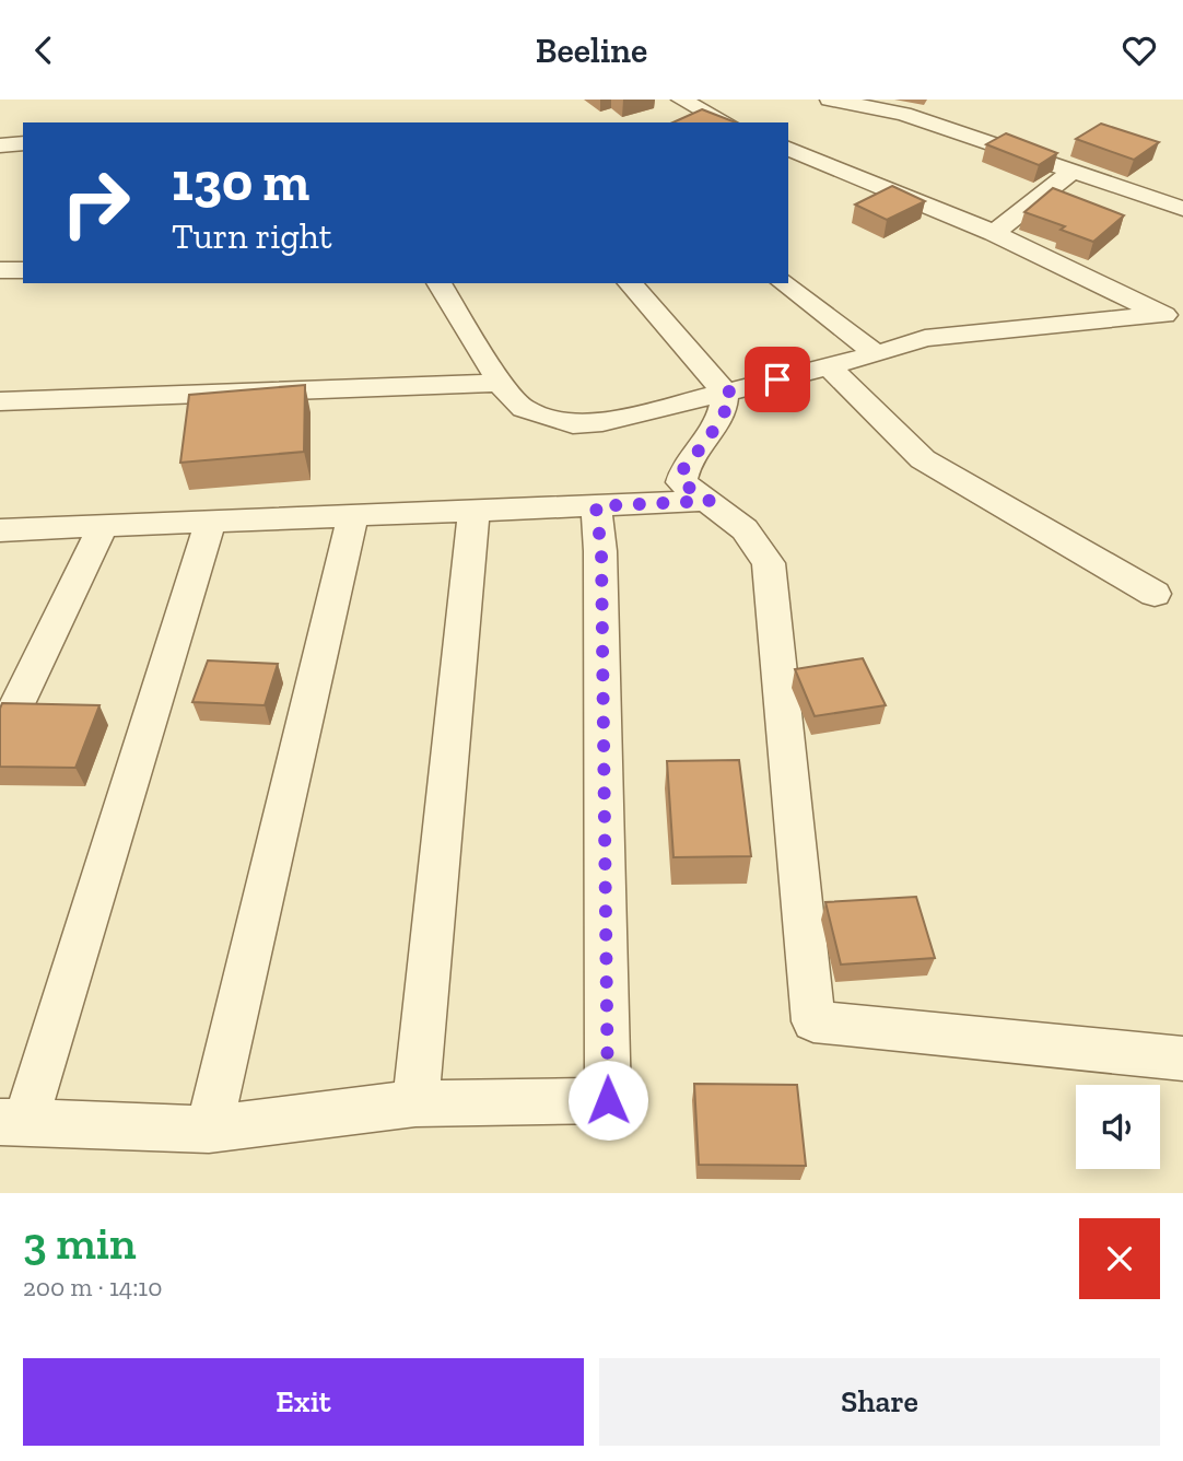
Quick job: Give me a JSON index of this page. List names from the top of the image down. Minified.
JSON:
{"page":{"header":"Beeline","turn":["130 m","Turn right"],"heading":["3 min","200 m · 14:10"],"buttons":["Exit","Share"]}}
